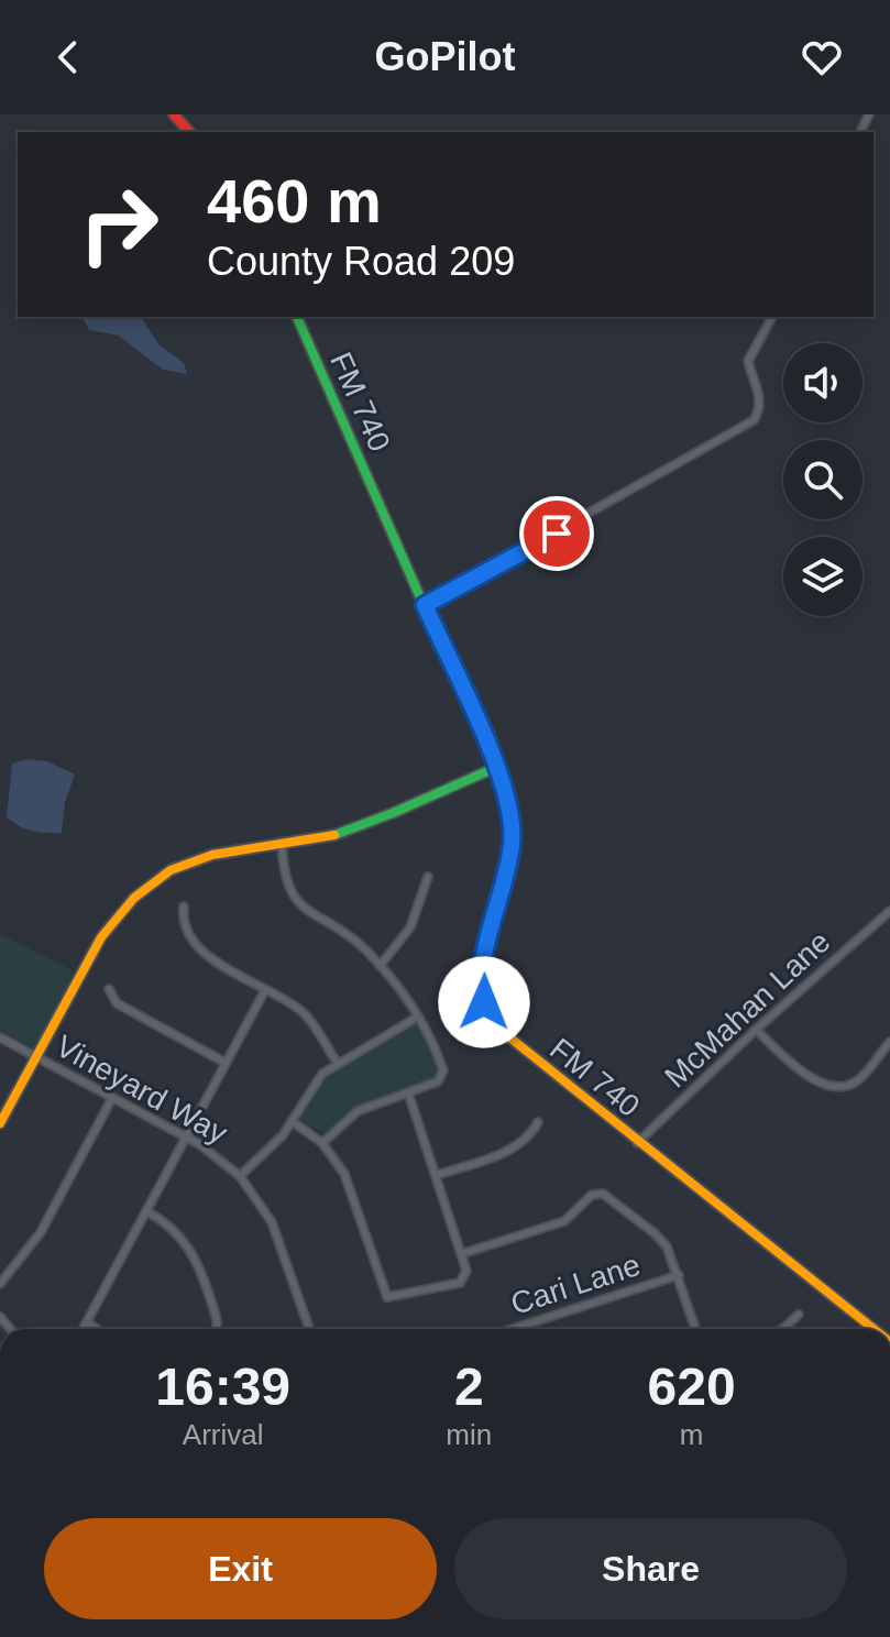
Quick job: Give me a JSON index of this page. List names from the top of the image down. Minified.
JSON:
{"streets":{"main road":["FM 740"],"street":["McMahan Lane","Vineyard Way","Cari Lane"]},"crossings":[["FM 740","McMahan Lane"]],"page":{"header":"GoPilot","turn":["460 m","County Road 209"],"eta":["16:39","Arrival","2","min","620","m"],"buttons":["Exit","Share"]}}
